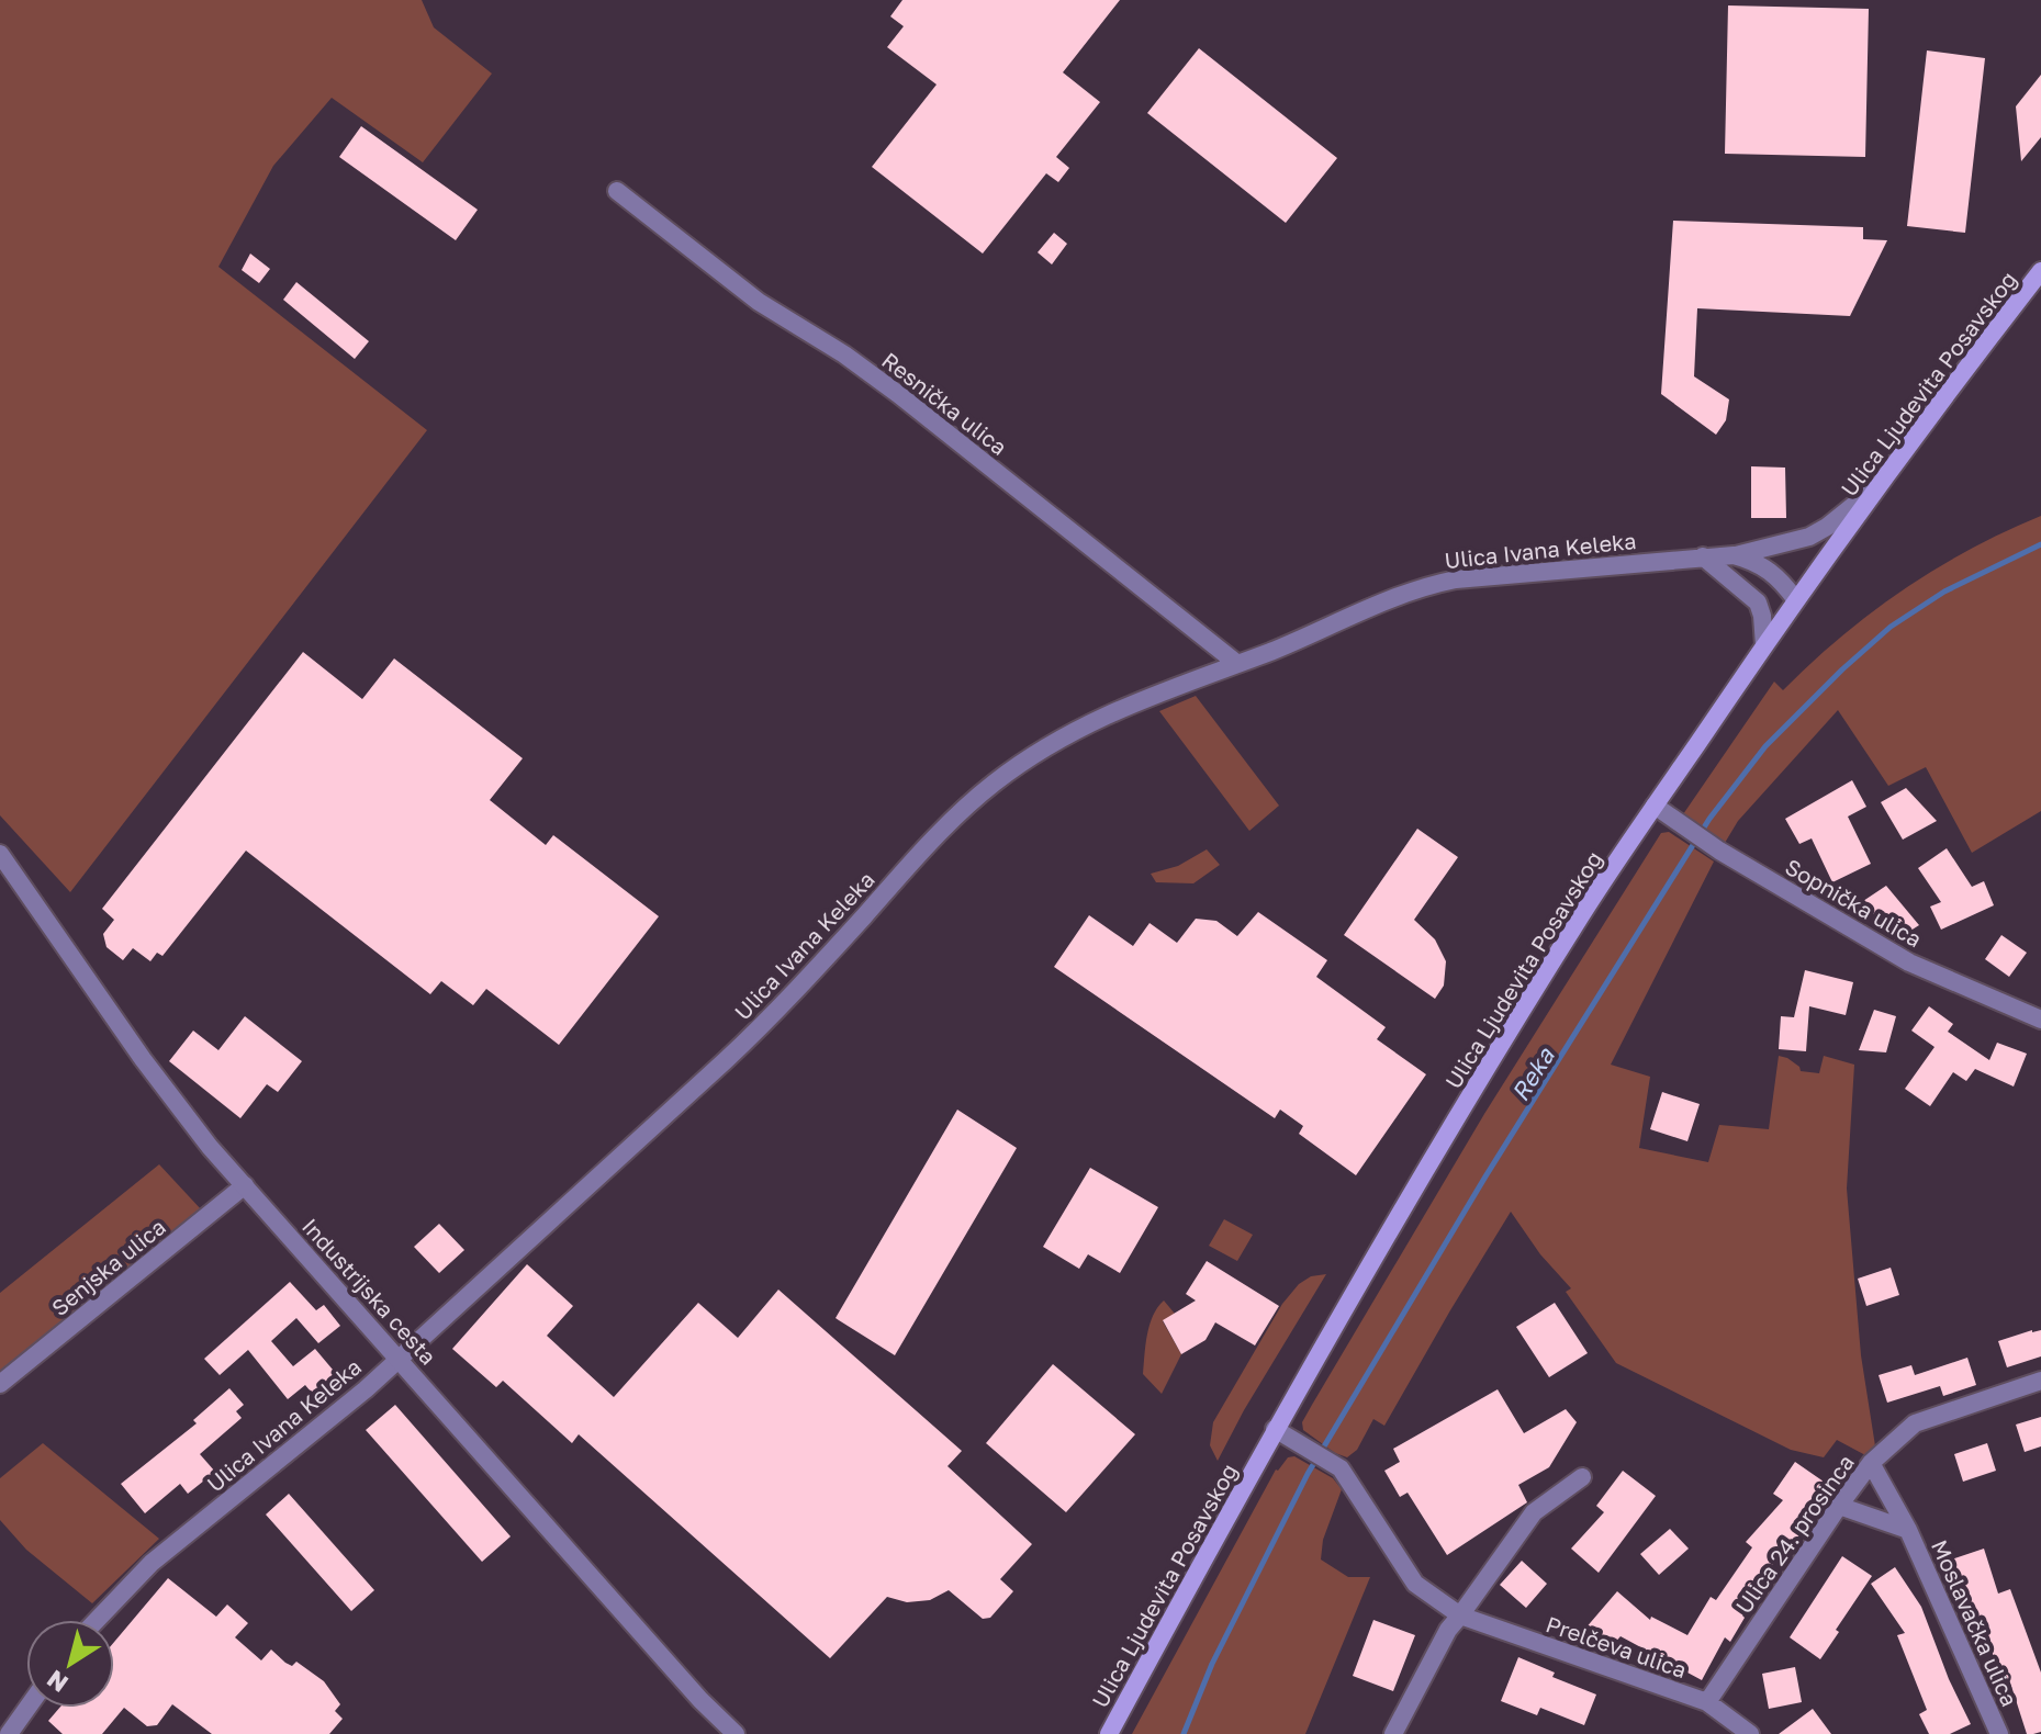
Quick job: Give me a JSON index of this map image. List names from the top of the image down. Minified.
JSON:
{"streets":{"main road":["Ulica Ljudevita Posavskog"],"street":["Resnička ulica","Ulica Ivana Keleka","Sopnička ulica","Senjska ulica","Industrijska cesta","Ulica 24. prosinca","Moslavačka ulica","Prelčeva ulica"]},"crossings":[["Ulica Ljudevita Posavskog","Ulica Ivana Keleka"],["Ulica Ljudevita Posavskog","Sopnička ulica"],["Ulica Ljudevita Posavskog","Prelčeva ulica"],["Resnička ulica","Ulica Ivana Keleka"],["Ulica Ivana Keleka","Industrijska cesta"],["Senjska ulica","Industrijska cesta"],["Ulica 24. prosinca","Moslavačka ulica"],["Ulica 24. prosinca","Prelčeva ulica"]],"water":["Reka"],"north":"bottom left"}
